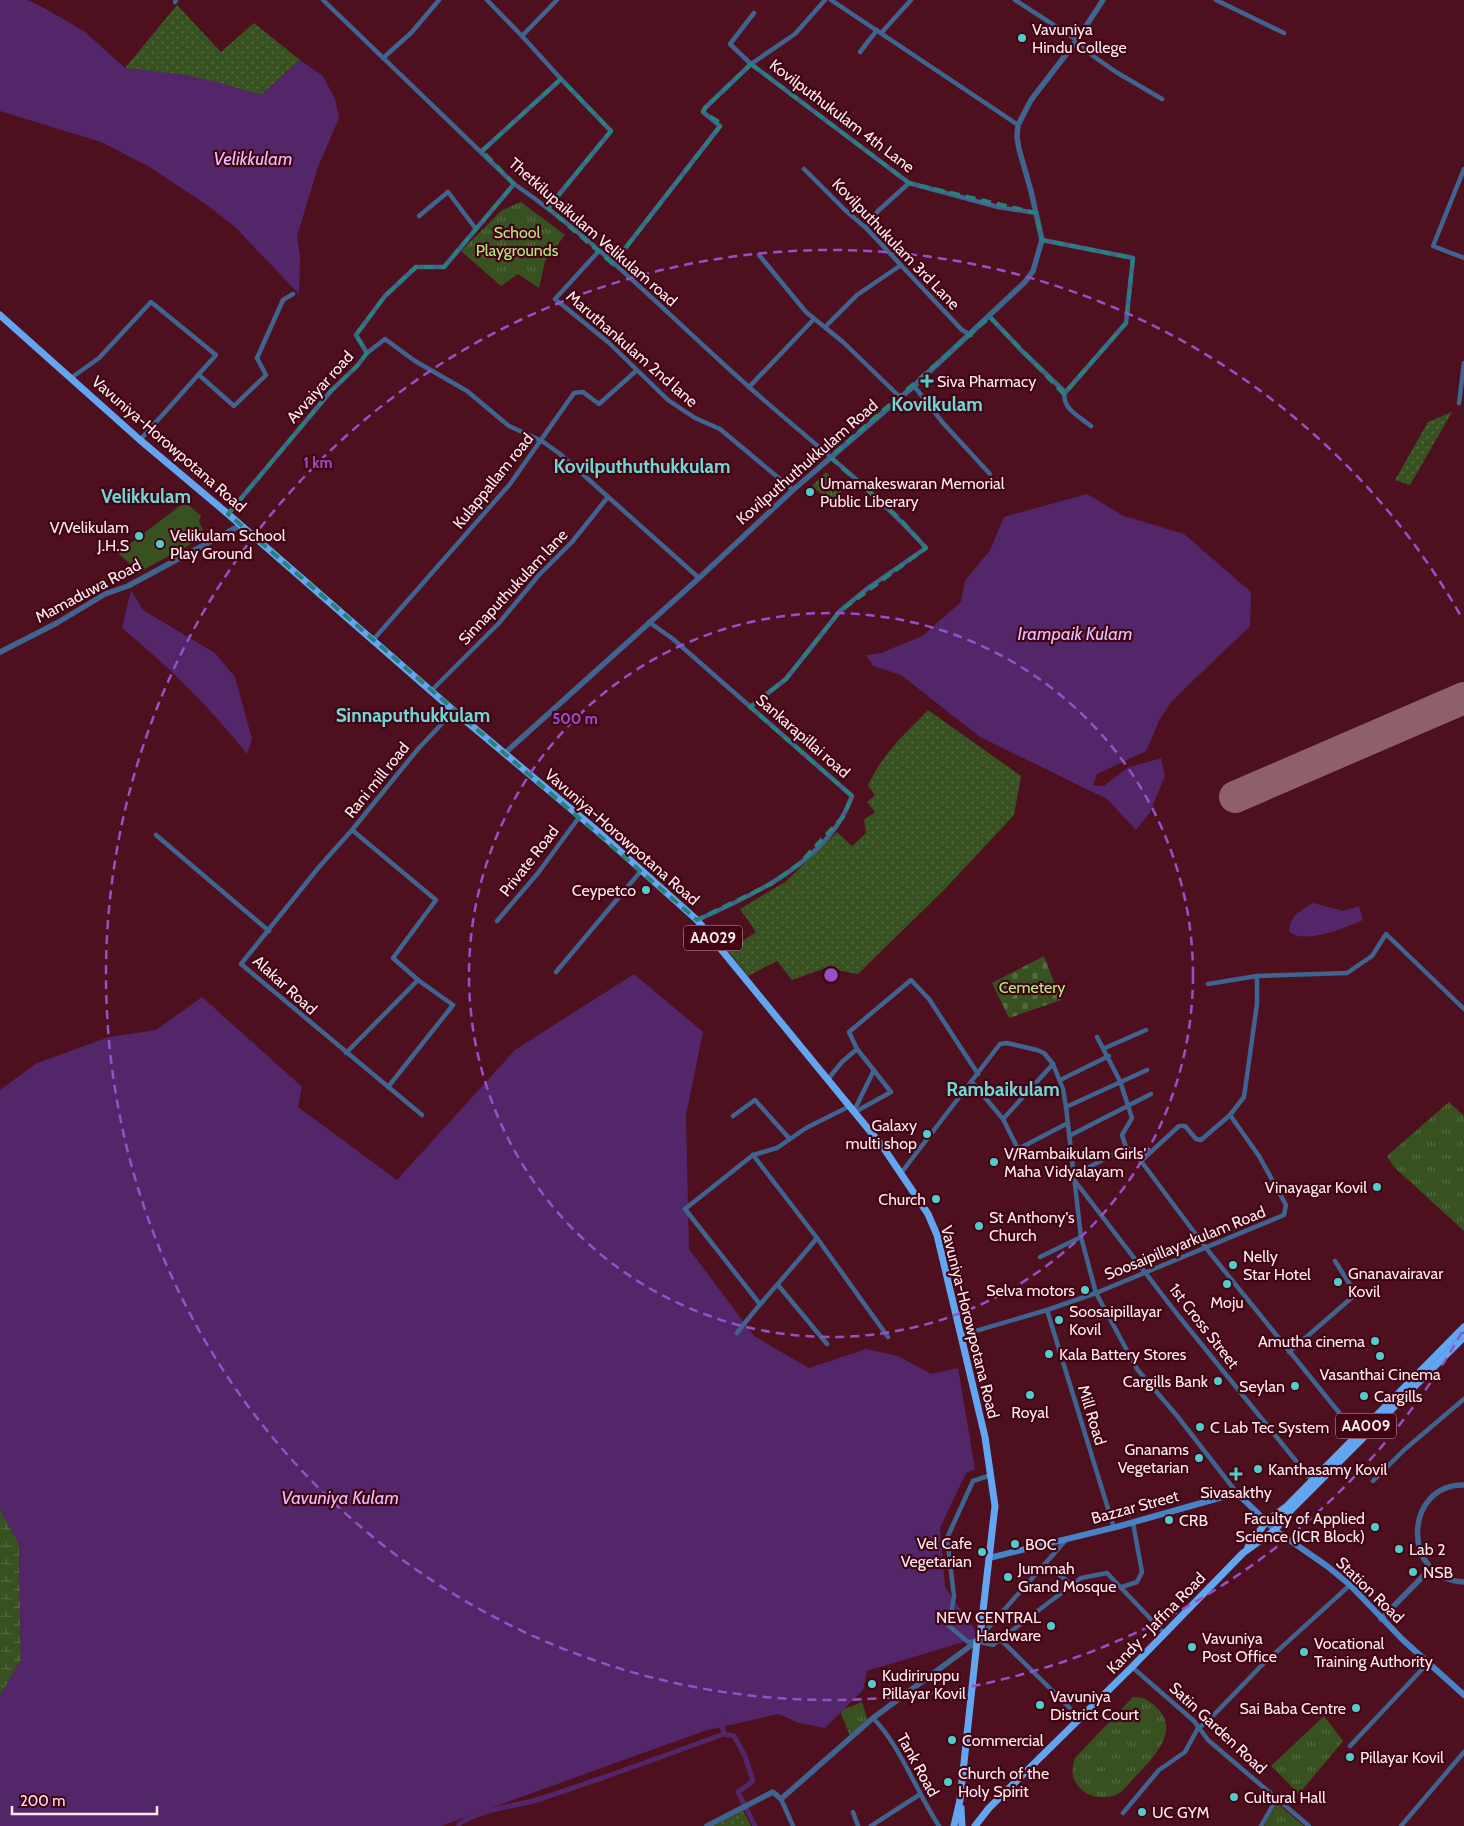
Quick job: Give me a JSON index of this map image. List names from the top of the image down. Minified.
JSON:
{"streets":{"highway":["Vavuniya-Horowpotana Road","AA029","AA009","Kandy - Jaffna Road"],"main road":["Bazzar Street","Station Road"],"street":["Kovilputhukulam 4th Lane","Thetkilupaikulam Velikulam road","Kovilputhukulam 3rd Lane","Maruthankulam 2nd lane","Avvaiyar road","Kovilputhuthukkulam Road","Kulappallam road","Sinnaputhukulam lane","Mamaduwa Road","Sankarapillai road","Rani mill road","Private Road","Alakar Road","Soosaipillayarkulam Road","1st Cross Street","Mill Road","Satin Garden Road","Tank Road"]},"crossings":[["Kovilputhukulam 4th Lane","Kovilputhuthukkulam Road"],["Thetkilupaikulam Velikulam road","Maruthankulam 2nd lane"],["Thetkilupaikulam Velikulam road","Avvaiyar road"],["Thetkilupaikulam Velikulam road","Kovilputhuthukkulam Road"],["Thetkilupaikulam Velikulam road","Sankarapillai road"],["Kovilputhukulam 3rd Lane","Kovilputhuthukkulam Road"],["Maruthankulam 2nd lane","Kovilputhuthukkulam Road"],["Maruthankulam 2nd lane","Kulappallam road"],["Avvaiyar road","Vavuniya-Horowpotana Road"],["Vavuniya-Horowpotana Road","Kovilputhuthukkulam Road"],["Vavuniya-Horowpotana Road","Kulappallam road"],["Vavuniya-Horowpotana Road","Sinnaputhukulam lane"],["Vavuniya-Horowpotana Road","Mamaduwa Road"],["Vavuniya-Horowpotana Road","Sankarapillai road"],["Vavuniya-Horowpotana Road","Rani mill road"],["Vavuniya-Horowpotana Road","Private Road"],["Vavuniya-Horowpotana Road","Soosaipillayarkulam Road"],["Vavuniya-Horowpotana Road","Bazzar Street"],["Kovilputhuthukkulam Road","Sankarapillai road"],["Rani mill road","Alakar Road"],["Soosaipillayarkulam Road","1st Cross Street"],["Soosaipillayarkulam Road","Mill Road"],["1st Cross Street","Kandy - Jaffna Road"],["Mill Road","Bazzar Street"],["Station Road","Kandy - Jaffna Road"],["Kandy - Jaffna Road","Satin Garden Road"]],"districts":["Kovilkulam","Kovilputhuthukkulam","Velikkulam","Sinnaputhukkulam","Rambaikulam"],"water":["Velikkulam","Irampaik Kulam","Vavuniya Kulam"],"parks":["School Playgrounds","Cemetery"],"places":{"other":["Vavuniya Hindu College","Umamakeswaran Memorial Public Liberary","V/Velikulam J.H.S","Velikulam School Play Ground","Ceypetco","Galaxy multi shop","V/Rambaikulam Girls' Maha Vidyalayam","Vinayagar Kovil","Church","St Anthony's Church","Nelly Star Hotel","Gnanavairavar Kovil","Moju","Selva motors","Soosaipillayar Kovil","Amutha cinema","Kala Battery Stores","Vasanthai Cinema","Cargills Bank","Seylan","Royal","Cargills","C Lab Tec System","Gnanams Vegetarian","Kanthasamy Kovil","CRB","Faculty of Applied Science (ICR Block)","BOC","Lab 2","Vel Cafe Vegetarian","NSB","Jummah Grand Mosque","NEW CENTRAL Hardware","Vavuniya Post Office","Vocational Training Authority","Kudiriruppu Pillayar Kovil","Vavuniya District Court","Sai Baba Centre","Commercial","Pillayar Kovil","Church of the Holy Spirit","Cultural Hall","UC GYM"],"health":["Siva Pharmacy","Sivasakthy"]},"scale_bar":"200 m","rings":["1 km","500 m"]}
